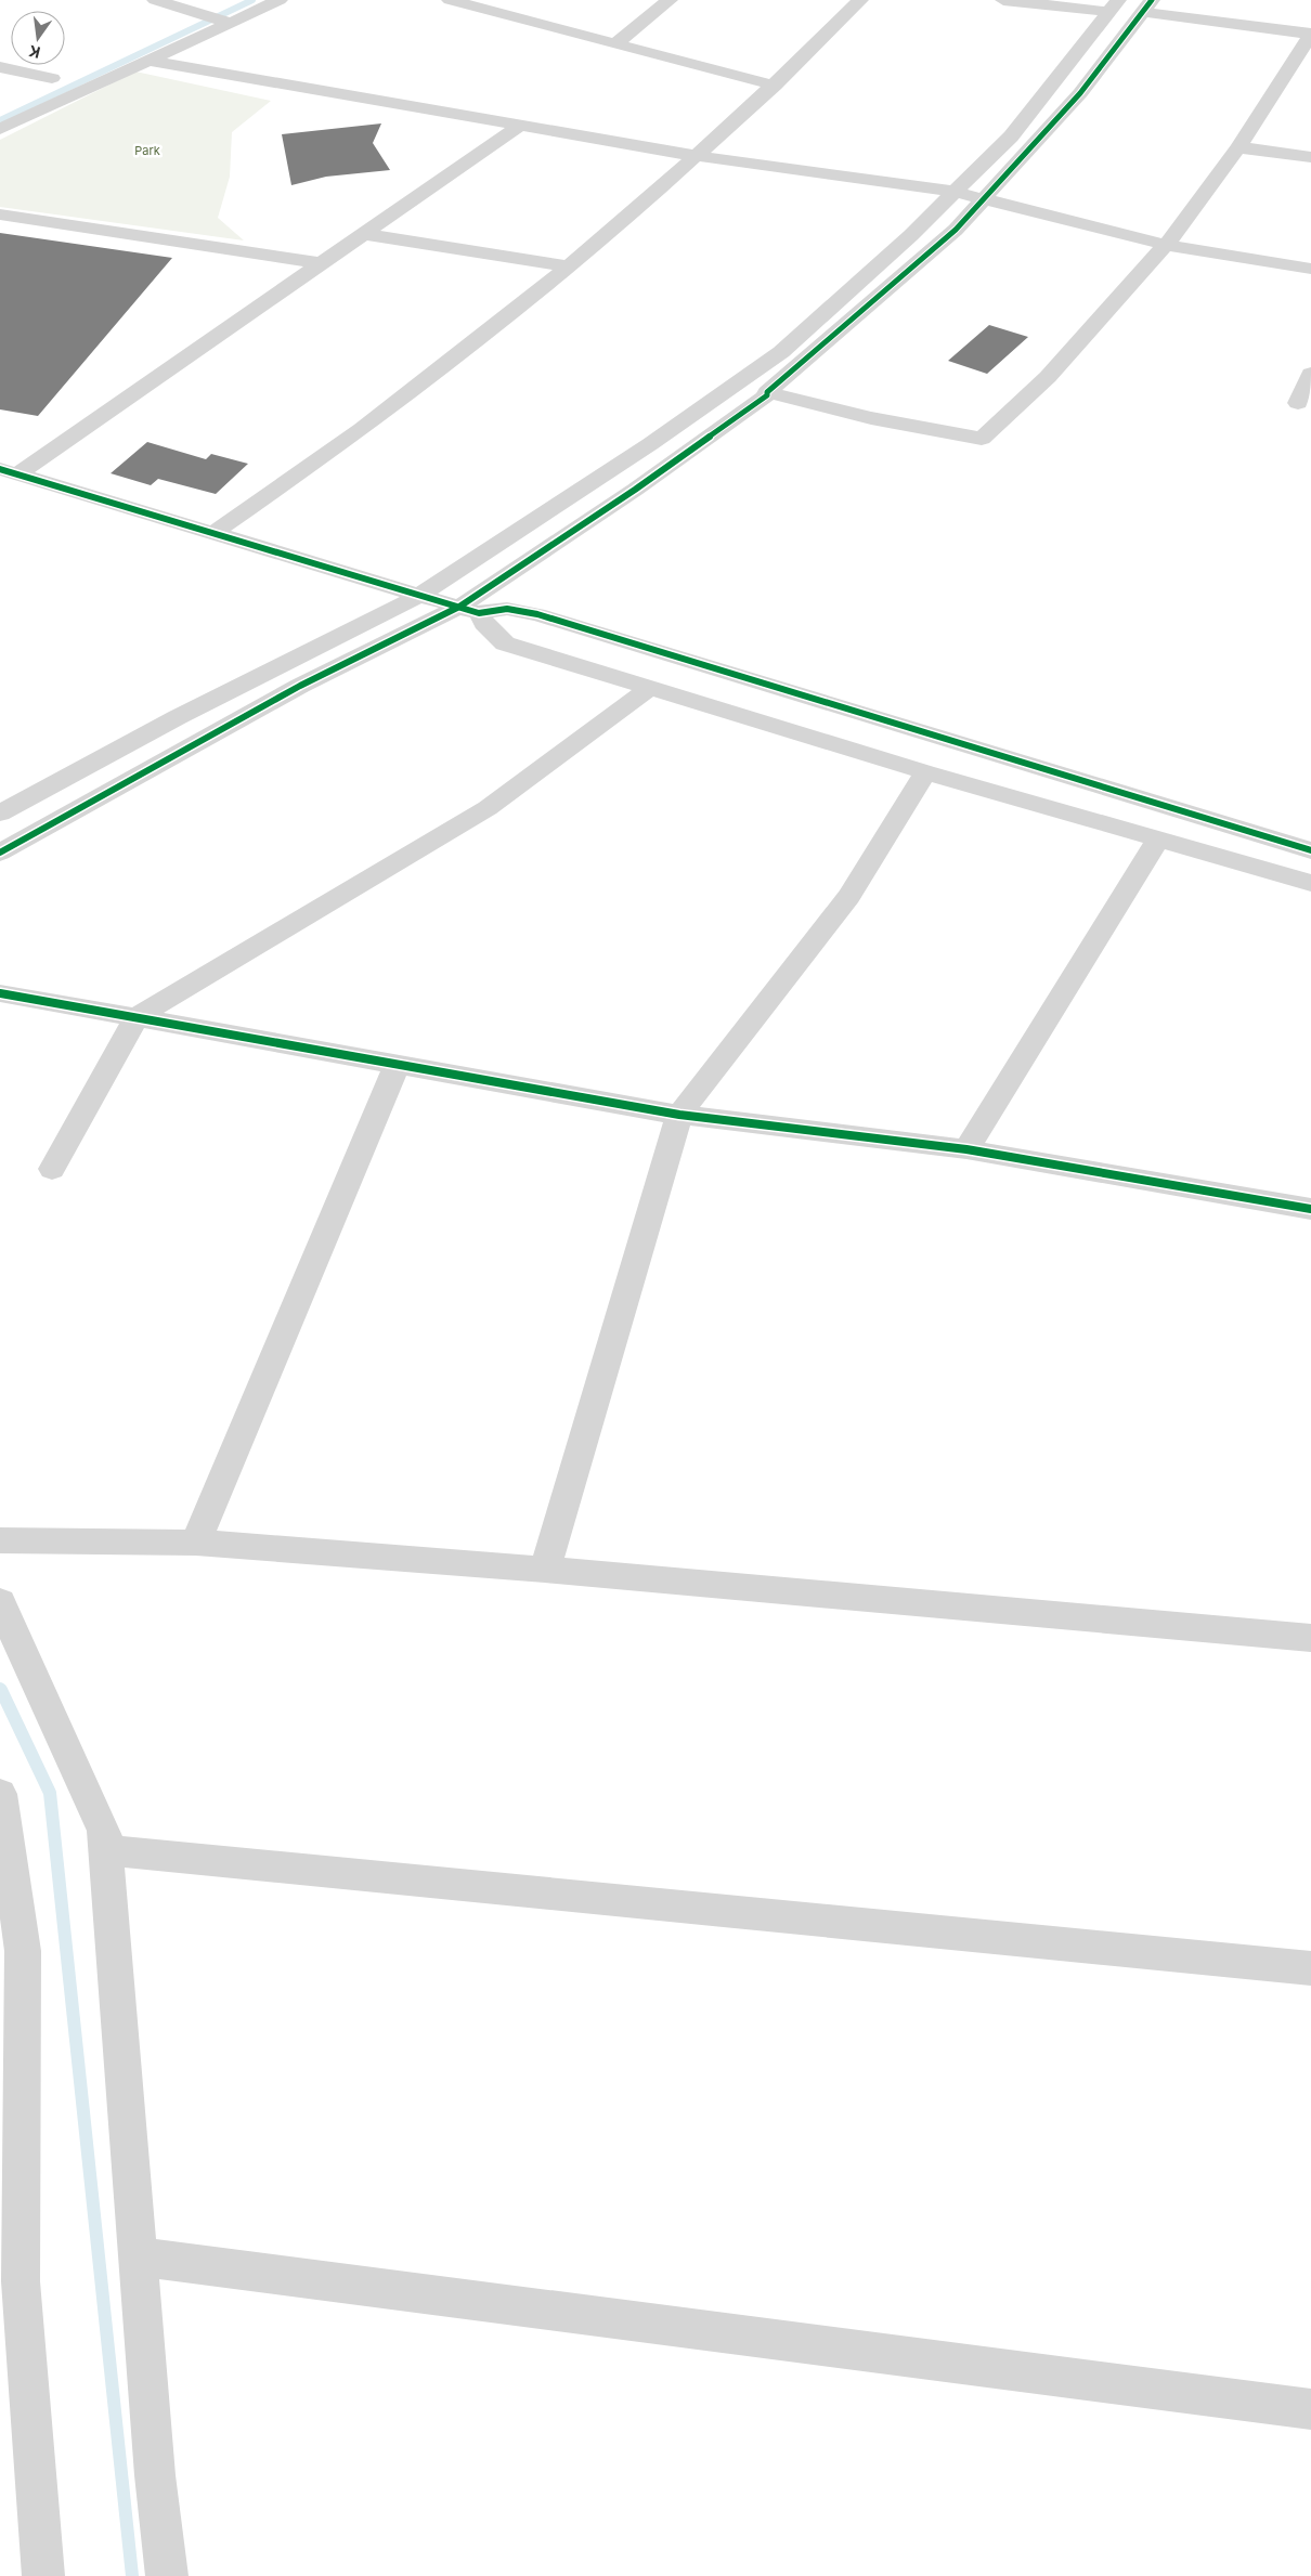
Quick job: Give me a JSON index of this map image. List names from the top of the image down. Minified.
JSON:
{"parks":["Park"],"north":"bottom"}
